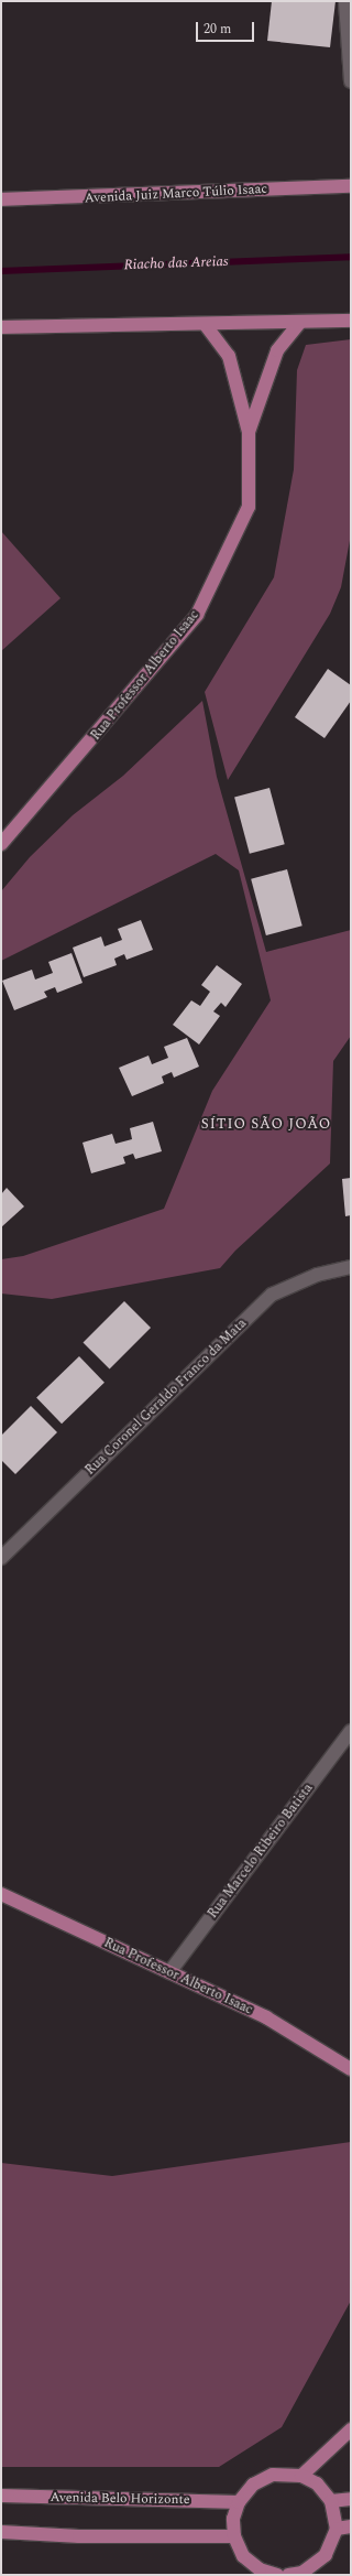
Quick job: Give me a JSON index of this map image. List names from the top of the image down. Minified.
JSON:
{"streets":{"main road":["Avenida Juiz Marco Túlio Isaac","Rua Professor Alberto Isaac","Avenida Belo Horizonte"],"street":["Rua Coronel Geraldo Franco da Mata","Rua Marcelo Ribeiro Batista"]},"crossings":[["Rua Professor Alberto Isaac","Rua Marcelo Ribeiro Batista"]],"districts":["SÍTIO SÃO JOÃO"],"water":["Riacho das Areias"],"scale_bar":"20 m"}
